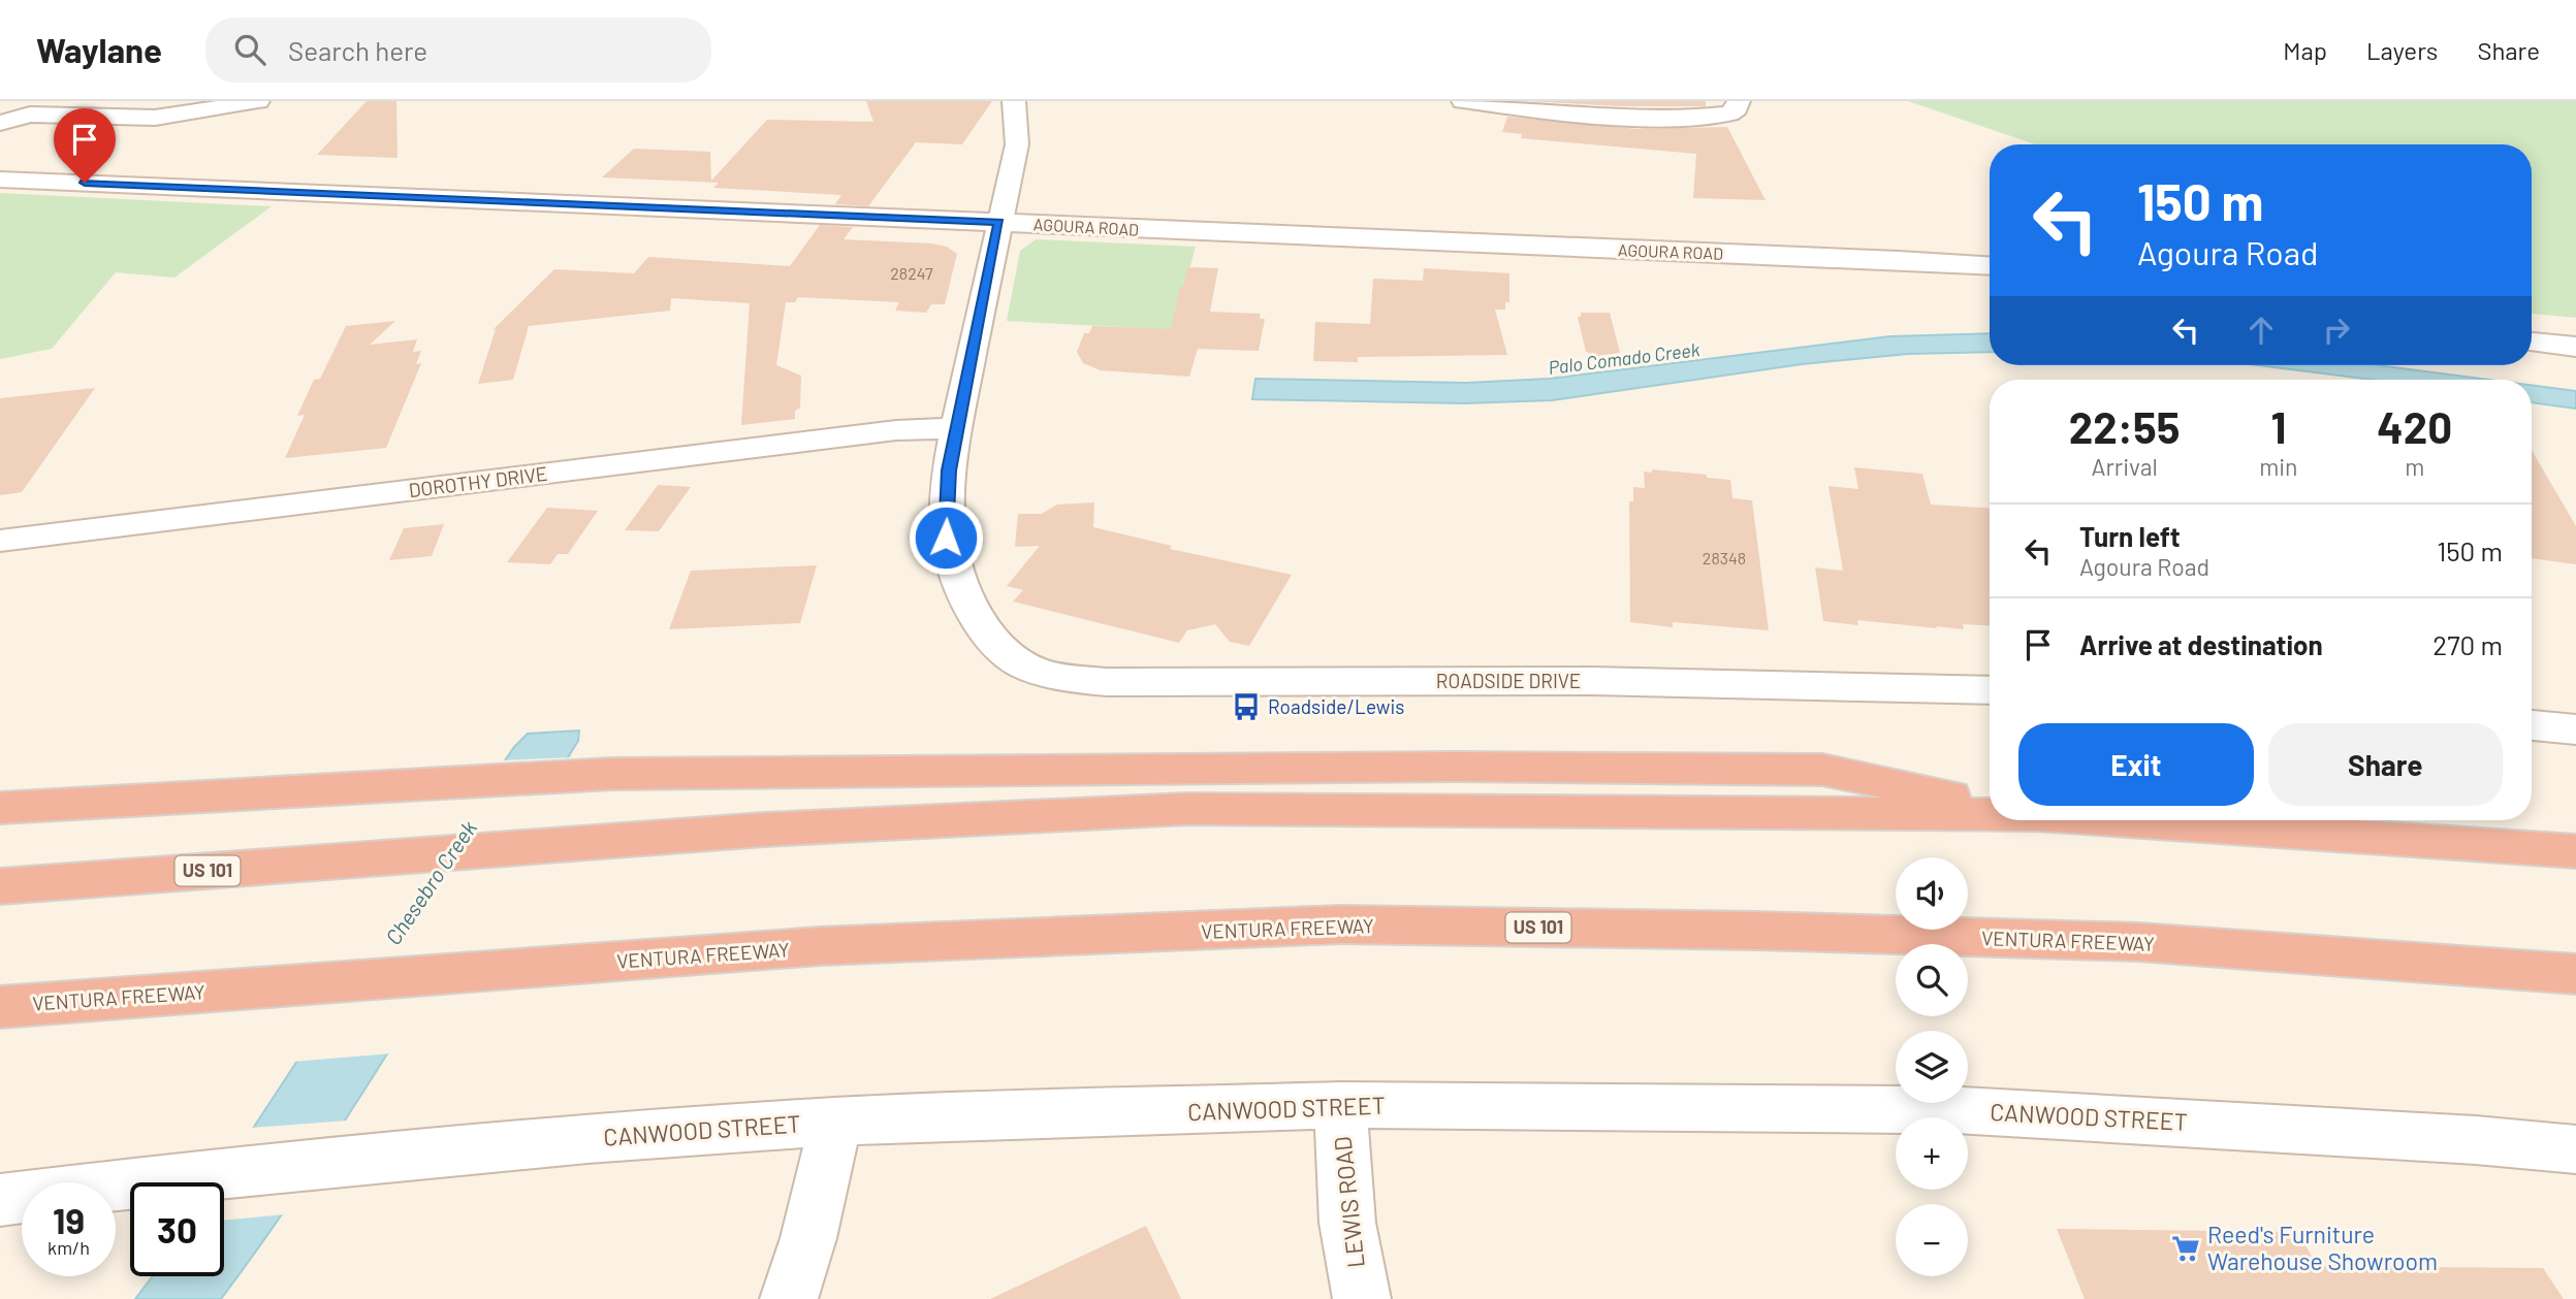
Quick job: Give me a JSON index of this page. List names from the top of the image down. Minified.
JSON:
{"streets":{"highway":["US 101","VENTURA FREEWAY"],"street":["AGOURA ROAD","DOROTHY DRIVE","ROADSIDE DRIVE","CANWOOD STREET","LEWIS ROAD"]},"crossings":[["DOROTHY DRIVE","ROADSIDE DRIVE"],["CANWOOD STREET","LEWIS ROAD"]],"water":["Palo Comado Creek","Chesebro Creek"],"places":{"bus stop":["Roadside/Lewis"],"supermarket":["Reed's Furniture Warehouse Showroom"]},"house_numbers":["28247","28348"],"page":{"header":"Waylane","search":"Search here","nav":["Map","Layers","Share"],"turn":["150 m","Agoura Road"],"eta":["22:55","Arrival","1","min","420","m"],"list":[{"name":"Turn left","note":"Agoura Road","value":"150 m"},{"name":"Arrive at destination","value":"270 m"}],"buttons":["Exit","Share"],"map_buttons":["+","−"],"speed":"19 km/h","limit":"30"}}
